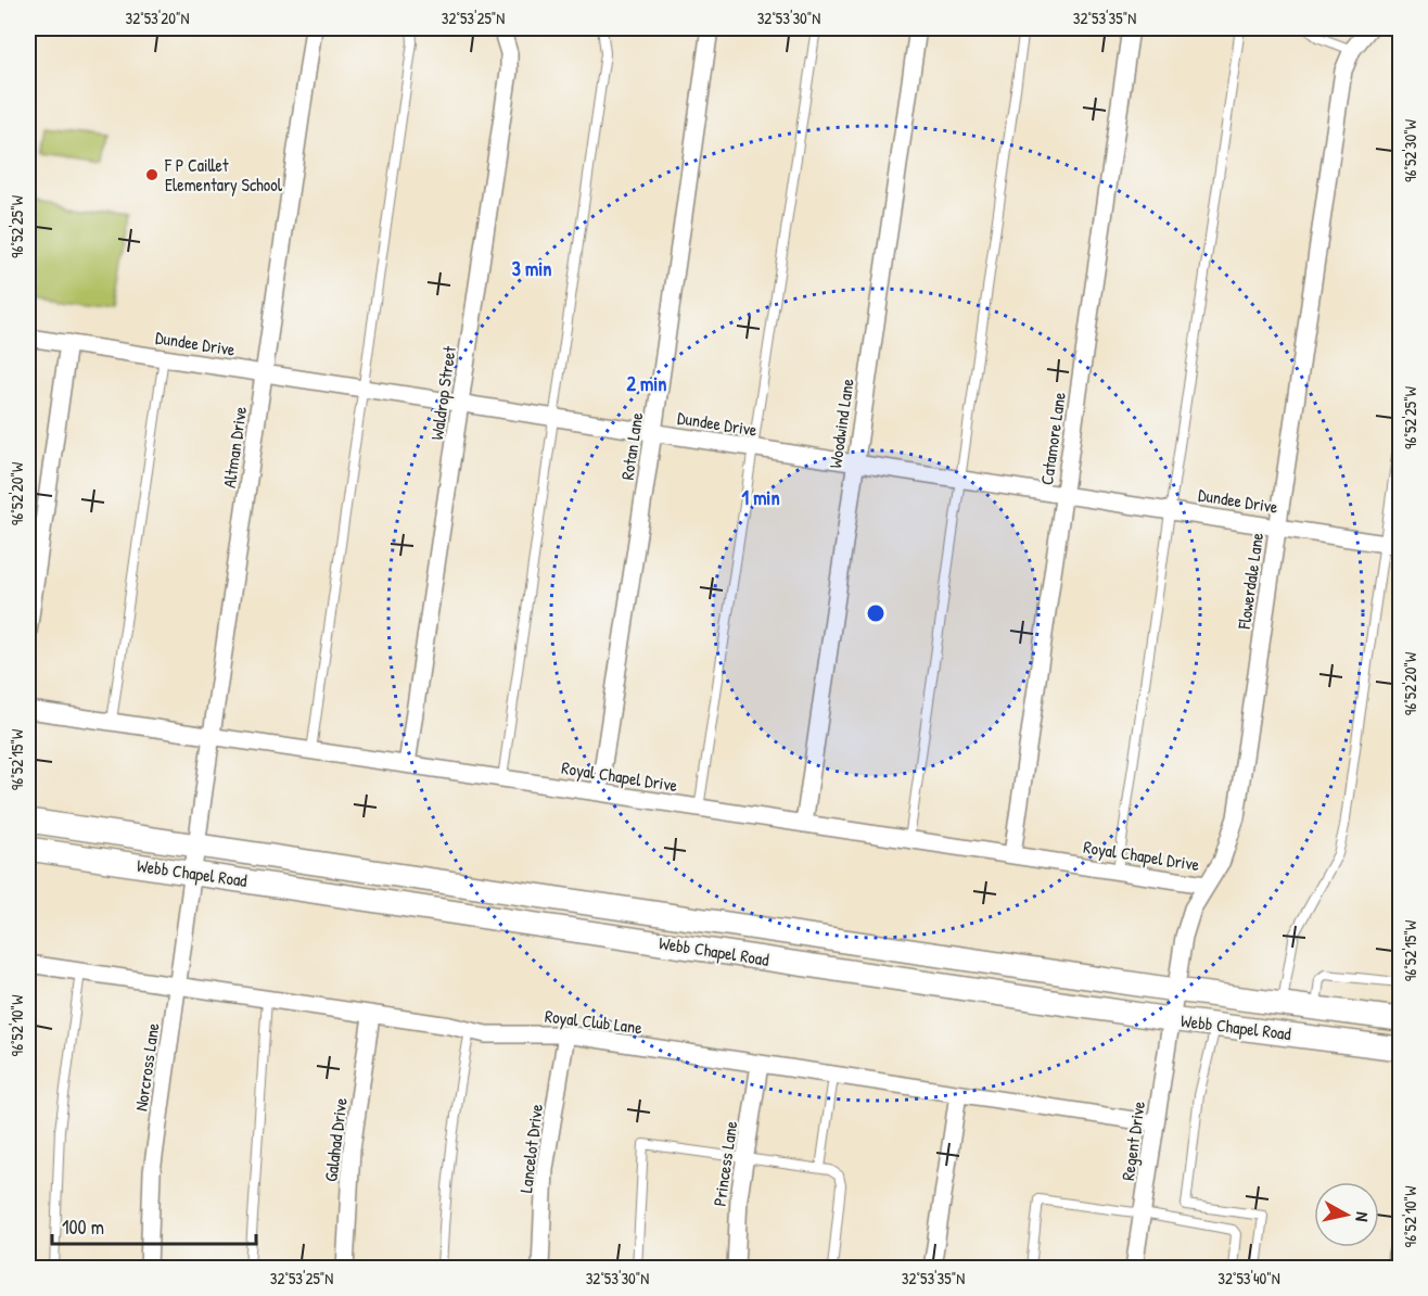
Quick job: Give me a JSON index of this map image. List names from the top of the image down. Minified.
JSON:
{"streets":{"main road":["Webb Chapel Road"],"street":["Dundee Drive","Waldrop Street","Woodwind Lane","Catamore Lane","Rotan Lane","Altman Drive","Flowerdale Lane","Royal Chapel Drive","Royal Club Lane","Norcross Lane","Galahad Drive","Regent Drive","Lancelot Drive","Princess Lane"]},"crossings":[["Dundee Drive","Waldrop Street"],["Dundee Drive","Woodwind Lane"],["Dundee Drive","Catamore Lane"],["Dundee Drive","Rotan Lane"],["Dundee Drive","Altman Drive"],["Dundee Drive","Flowerdale Lane"],["Waldrop Street","Royal Chapel Drive"],["Woodwind Lane","Royal Chapel Drive"],["Catamore Lane","Royal Chapel Drive"],["Rotan Lane","Royal Chapel Drive"],["Altman Drive","Royal Chapel Drive"],["Altman Drive","Webb Chapel Road"],["Altman Drive","Norcross Lane"],["Flowerdale Lane","Royal Chapel Drive"],["Flowerdale Lane","Webb Chapel Road"],["Flowerdale Lane","Regent Drive"],["Webb Chapel Road","Norcross Lane"],["Webb Chapel Road","Regent Drive"],["Royal Club Lane","Norcross Lane"],["Royal Club Lane","Galahad Drive"],["Royal Club Lane","Regent Drive"],["Royal Club Lane","Lancelot Drive"],["Royal Club Lane","Princess Lane"]],"places":["F P Caillet Elementary School"],"scale_bar":"100 m","north":"right","coordinates":["32°53'20\"N","32°53'25\"N","32°53'30\"N","32°53'35\"N","96°52'30\"W","96°52'25\"W","96°52'20\"W","96°52'15\"W","96°52'10\"W","32°53'40\"N"],"rings":["3 min","2 min","1 min"]}
